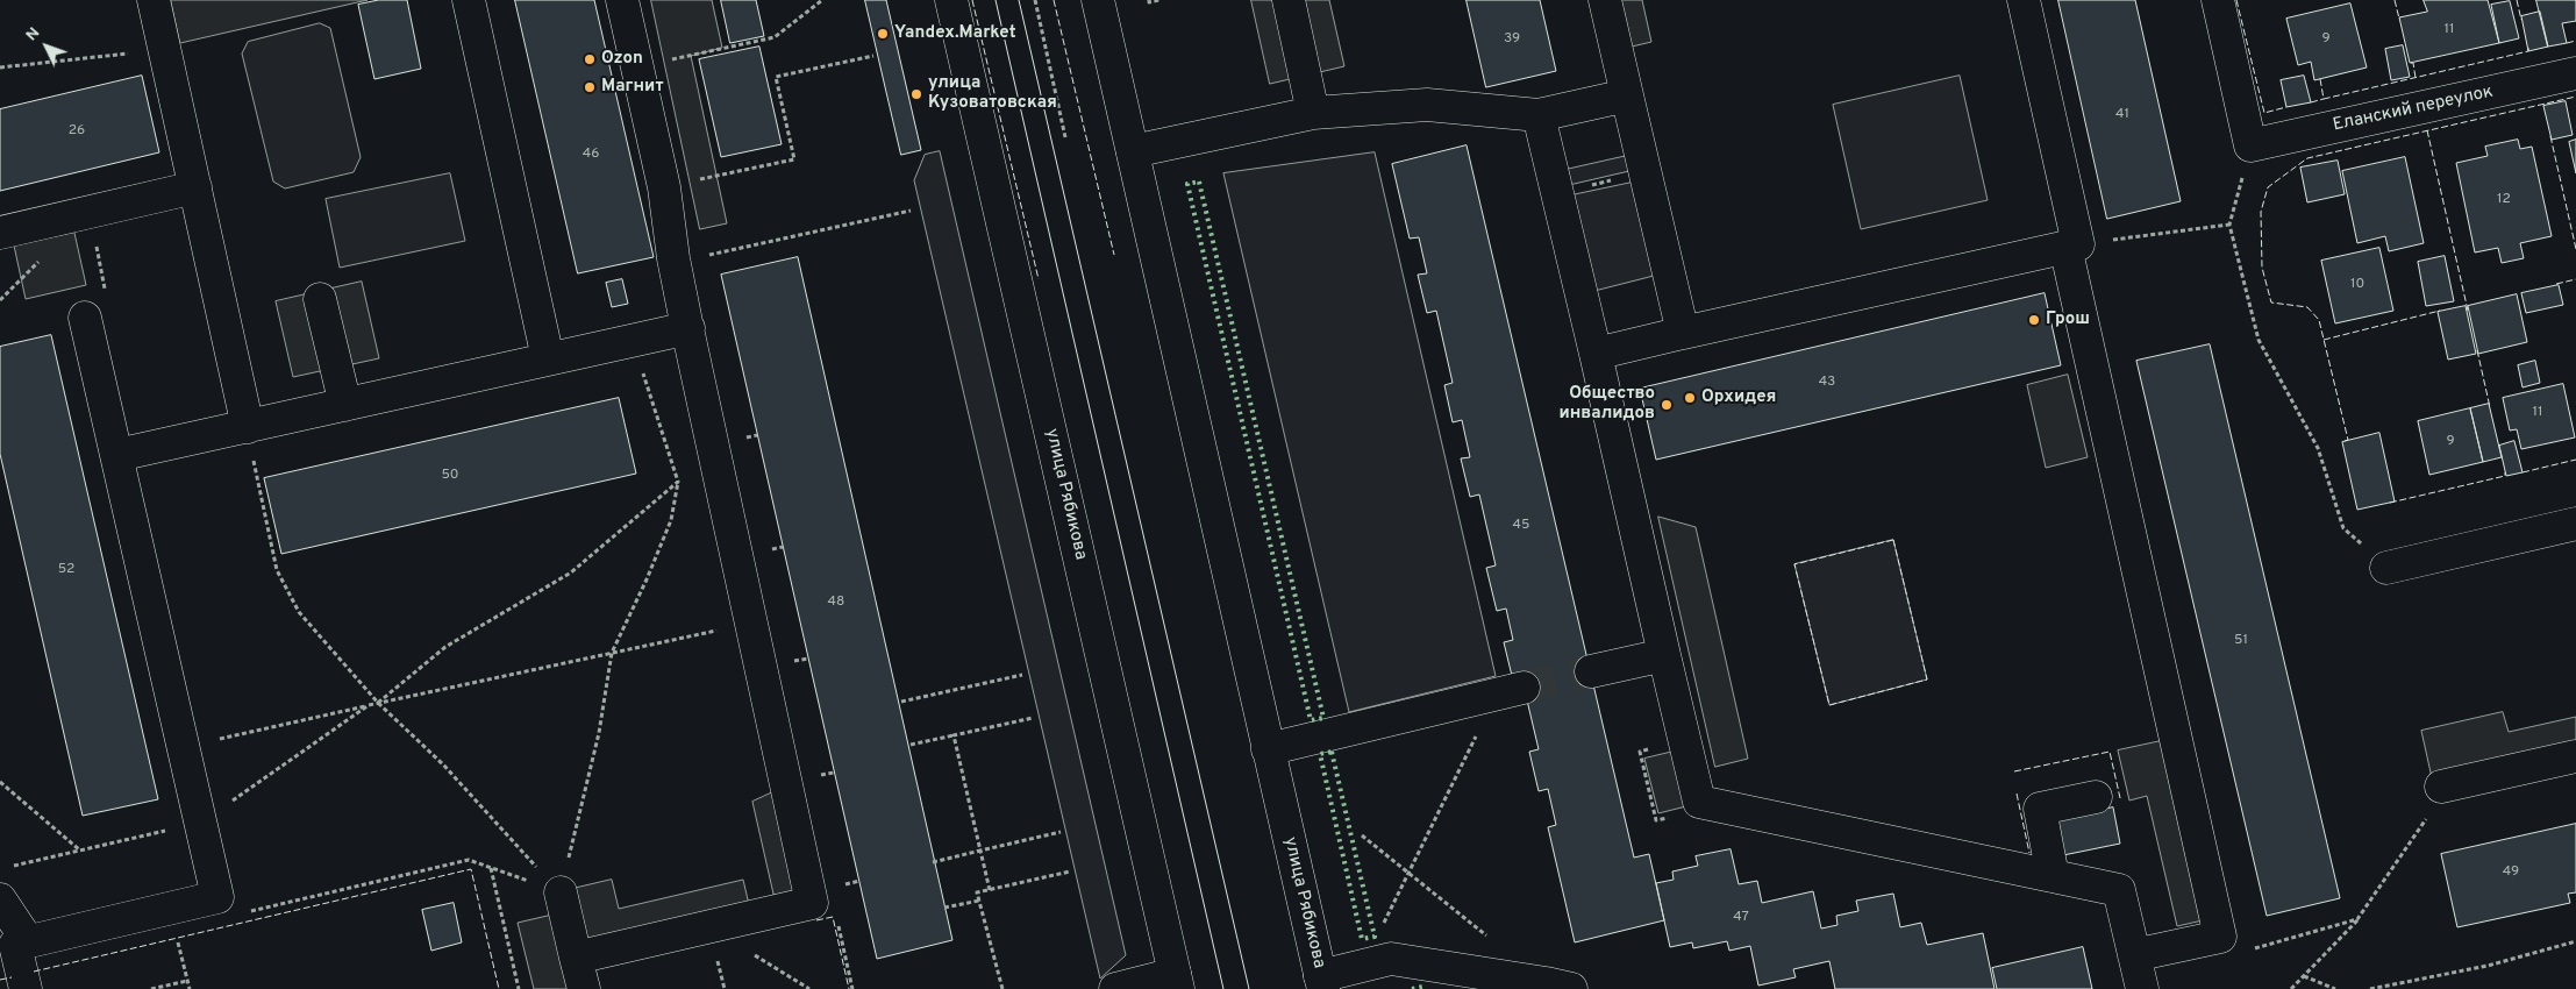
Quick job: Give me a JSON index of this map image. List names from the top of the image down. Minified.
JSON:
{"streets":{"main road":["Еланский переулок","улица Рябикова"]},"places":["Yandex.Market","Ozon","Магнит","улица Кузоватовская","Грош","Орхидея","Общество инвалидов"],"house_numbers":["11","39","9","41","26","46","12","10","43","11","9","50","45","52","48","51","49","47"],"north":"top left"}
